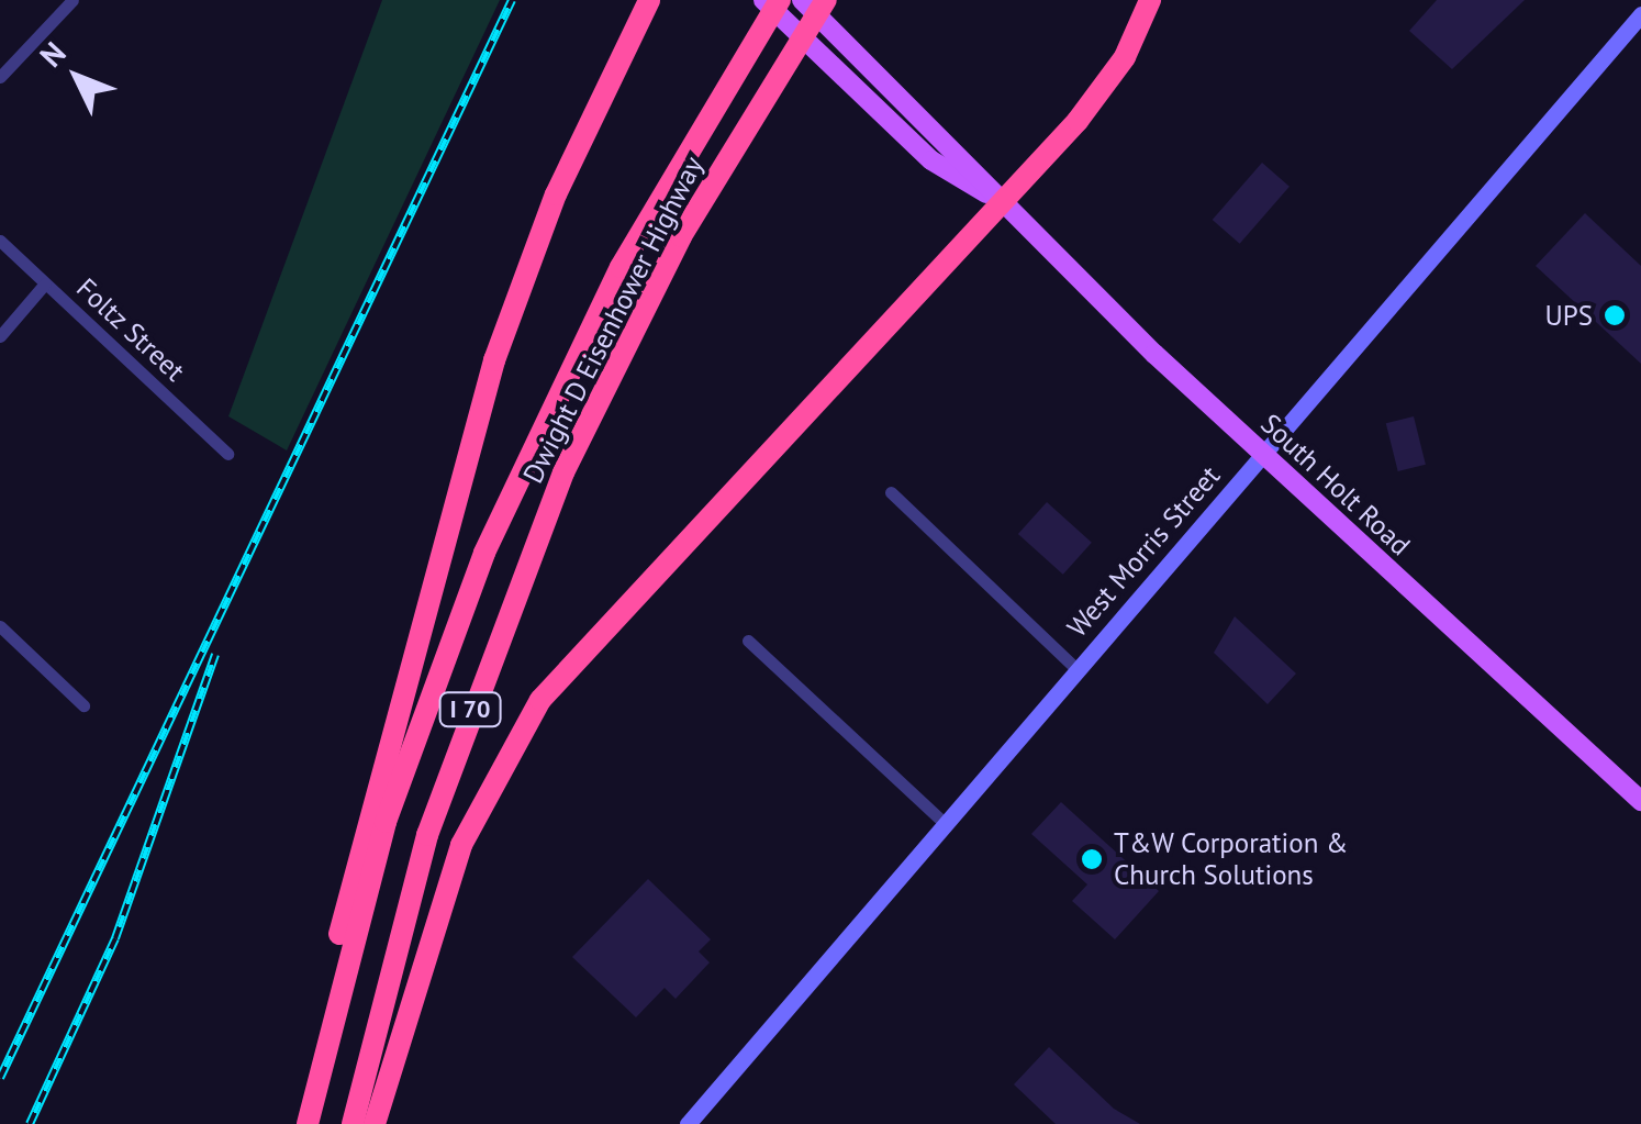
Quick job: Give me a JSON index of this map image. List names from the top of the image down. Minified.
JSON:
{"streets":{"highway":["Dwight D Eisenhower Highway","I 70"],"main road":["South Holt Road","West Morris Street"],"street":["Foltz Street"]},"crossings":[["South Holt Road","West Morris Street"]],"places":["UPS","T&W Corporation & Church Solutions"],"north":"top left"}
